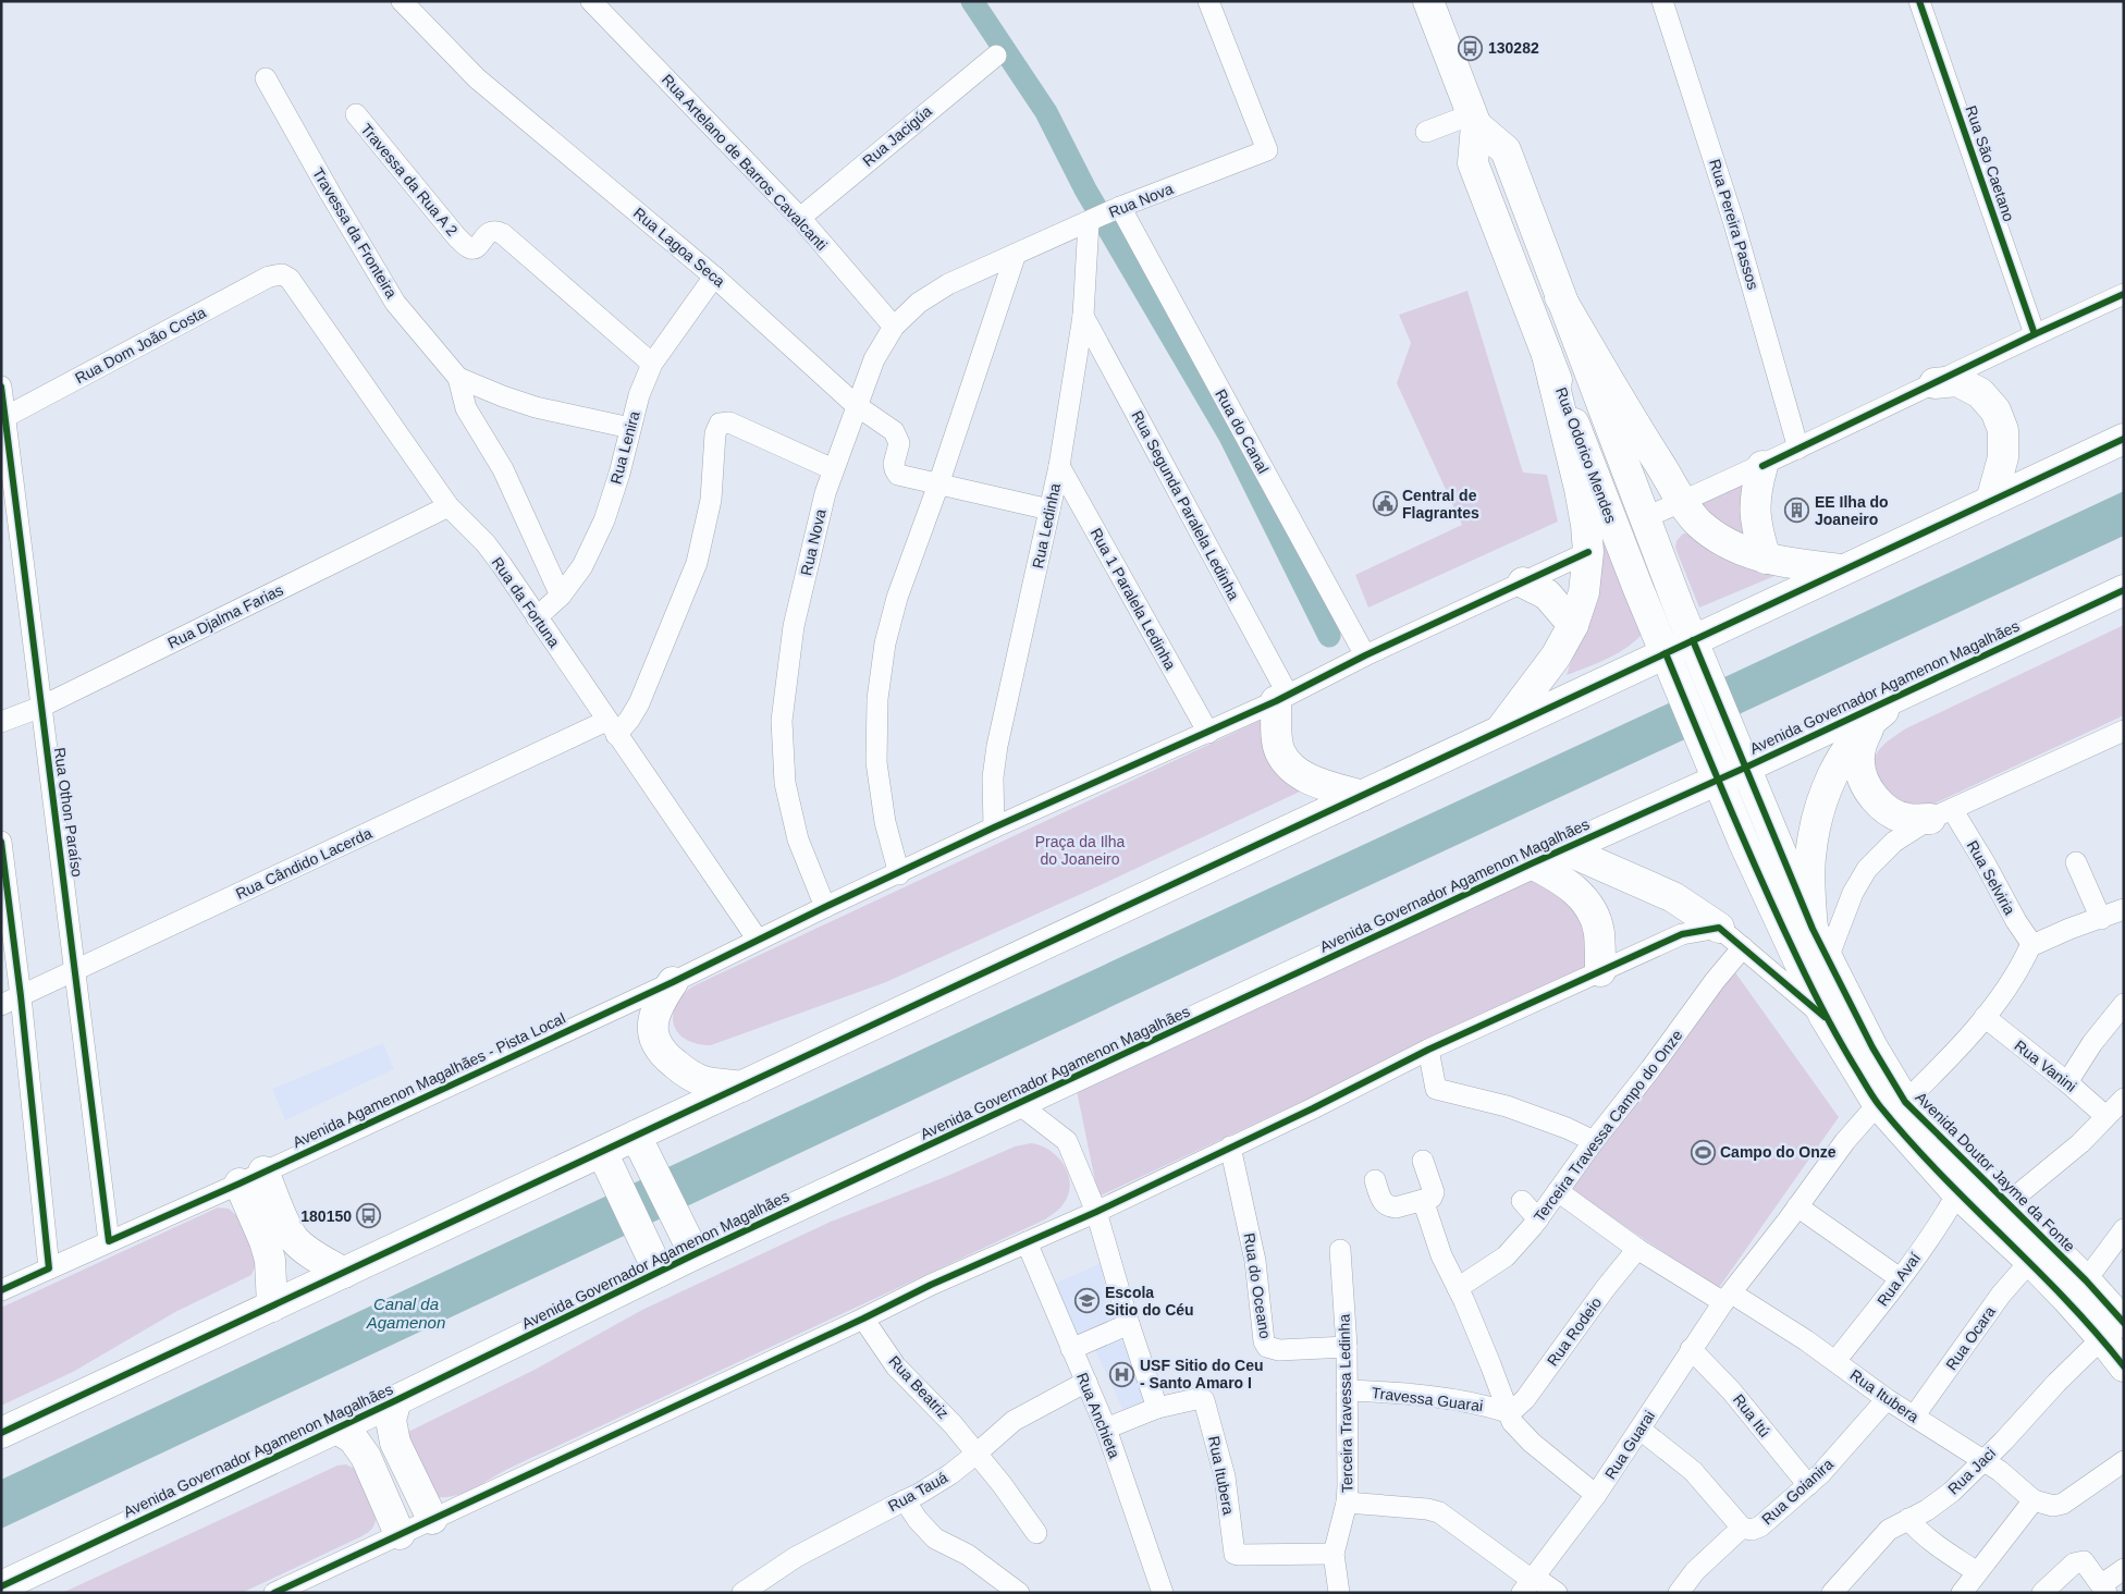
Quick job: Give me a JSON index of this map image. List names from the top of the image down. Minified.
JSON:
{"streets":{"main road":["Rua Odorico Mendes","Avenida Governador Agamenon Magalhães","Avenida Doutor Jayme da Fonte"],"street":["Rua Jacigúa","Rua Artelano de Barros Cavalcanti","Rua São Caetano","Travessa da Rua A 2","Rua Nova","Rua Pereira Passos","Travessa da Fronteira","Rua Lagoa Seca","Rua Dom João Costa","Rua do Canal","Rua Lenira","Rua Segunda Paralela Ledinha","Rua Ledinha","Rua 1 Paralela Ledinha","Rua da Fortuna","Rua Djalma Farias","Rua Othon Paraíso","Rua Cândido Lacerda","Rua Selviria","Rua Vanini","Avenida Agamenon Magalhães - Pista Local","Terceira Travessa Campo do Onze","Rua Avaí","Rua do Oceano","Rua Rodeio","Rua Ocara","Rua Beatriz","Rua Itubera","Travessa Guarai","Terceira Travessa Ledinha","Rua Anchieta","Rua Itú","Rua Guarai","Rua Jaci","Rua Tauá","Rua Goianira"]},"crossings":[["Rua Jacigúa","Rua Artelano de Barros Cavalcanti"],["Rua Artelano de Barros Cavalcanti","Rua Nova"],["Travessa da Rua A 2","Rua Lenira"],["Rua Nova","Rua Lagoa Seca"],["Rua Nova","Rua do Canal"],["Rua Nova","Rua Ledinha"],["Travessa da Fronteira","Rua Lenira"],["Rua Lagoa Seca","Rua Lenira"],["Rua Dom João Costa","Rua da Fortuna"],["Rua Dom João Costa","Rua Othon Paraíso"],["Rua Lenira","Rua da Fortuna"],["Rua Odorico Mendes","Avenida Governador Agamenon Magalhães"],["Rua Odorico Mendes","Avenida Doutor Jayme da Fonte"],["Rua Segunda Paralela Ledinha","Rua Ledinha"],["Rua Ledinha","Rua 1 Paralela Ledinha"],["Rua da Fortuna","Rua Djalma Farias"],["Rua da Fortuna","Rua Cândido Lacerda"],["Rua da Fortuna","Avenida Agamenon Magalhães - Pista Local"],["Rua Djalma Farias","Rua Othon Paraíso"],["Avenida Governador Agamenon Magalhães","Avenida Doutor Jayme da Fonte"],["Rua Othon Paraíso","Rua Cândido Lacerda"],["Rua Othon Paraíso","Avenida Agamenon Magalhães - Pista Local"],["Rua Selviria","Rua Guarai"],["Rua Vanini","Rua Guarai"],["Terceira Travessa Campo do Onze","Avenida Doutor Jayme da Fonte"],["Terceira Travessa Campo do Onze","Rua Itubera"],["Avenida Doutor Jayme da Fonte","Rua Avaí"],["Avenida Doutor Jayme da Fonte","Rua Ocara"],["Avenida Doutor Jayme da Fonte","Rua Guarai"],["Avenida Doutor Jayme da Fonte","Rua Jaci"],["Rua Avaí","Rua Itubera"],["Rua do Oceano","Terceira Travessa Ledinha"],["Rua Rodeio","Rua Itubera"],["Rua Rodeio","Travessa Guarai"],["Rua Ocara","Rua Itubera"],["Rua Beatriz","Rua Tauá"],["Rua Itubera","Terceira Travessa Ledinha"],["Rua Itubera","Rua Guarai"],["Rua Itubera","Rua Jaci"],["Rua Itubera","Rua Goianira"],["Travessa Guarai","Terceira Travessa Ledinha"],["Rua Anchieta","Rua Tauá"],["Rua Itú","Rua Guarai"],["Rua Itú","Rua Goianira"]],"water":["Canal da Agamenon"],"parks":["Praça da Ilha do Joaneiro"],"places":{"bus stop":["130282","180150"],"public building":["Central de Flagrantes"],"building":["EE Ilha do Joaneiro"],"sports":["Campo do Onze"],"school or university":["Escola Sitio do Céu"],"hospital":["USF Sitio do Ceu - Santo Amaro I"]}}
